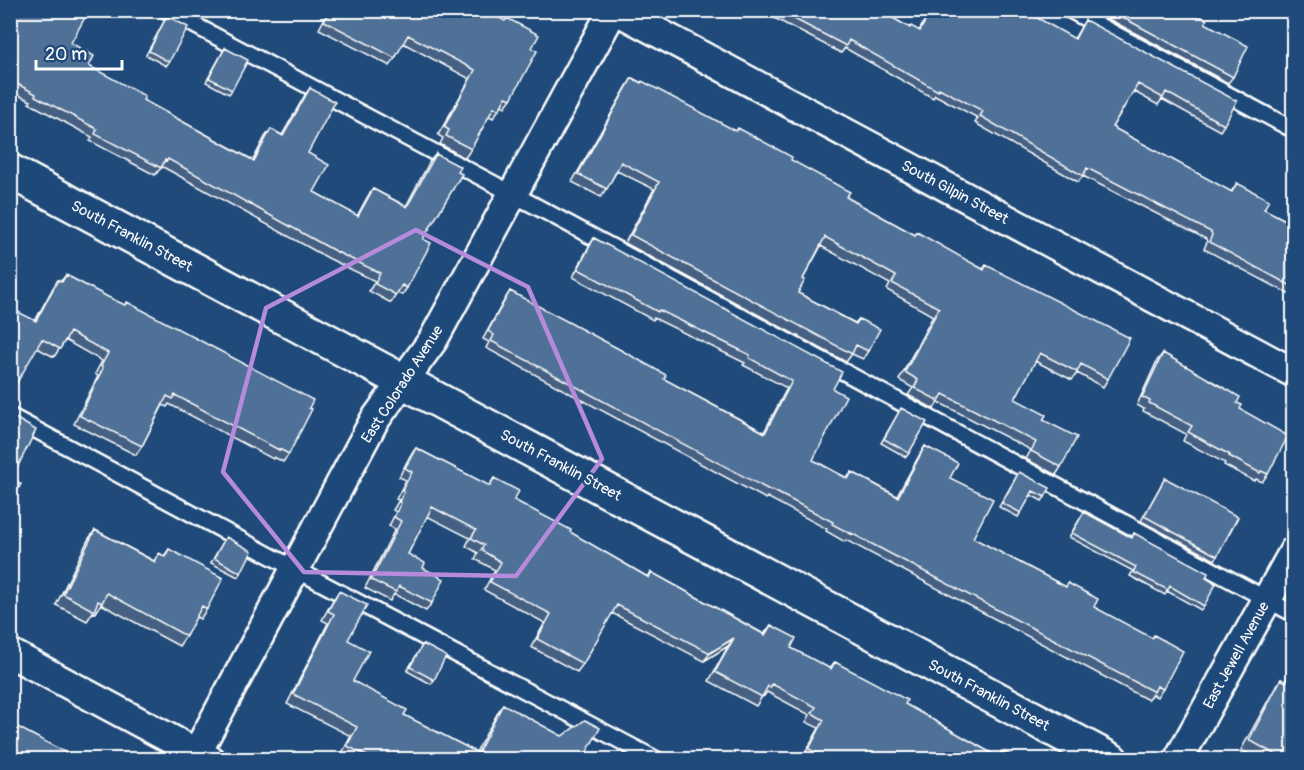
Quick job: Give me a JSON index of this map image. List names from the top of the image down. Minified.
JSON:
{"streets":{"street":["South Gilpin Street","South Franklin Street","East Colorado Avenue","East Jewell Avenue"]},"crossings":[["South Gilpin Street","East Colorado Avenue"],["South Franklin Street","East Colorado Avenue"]],"scale_bar":"20 m"}
